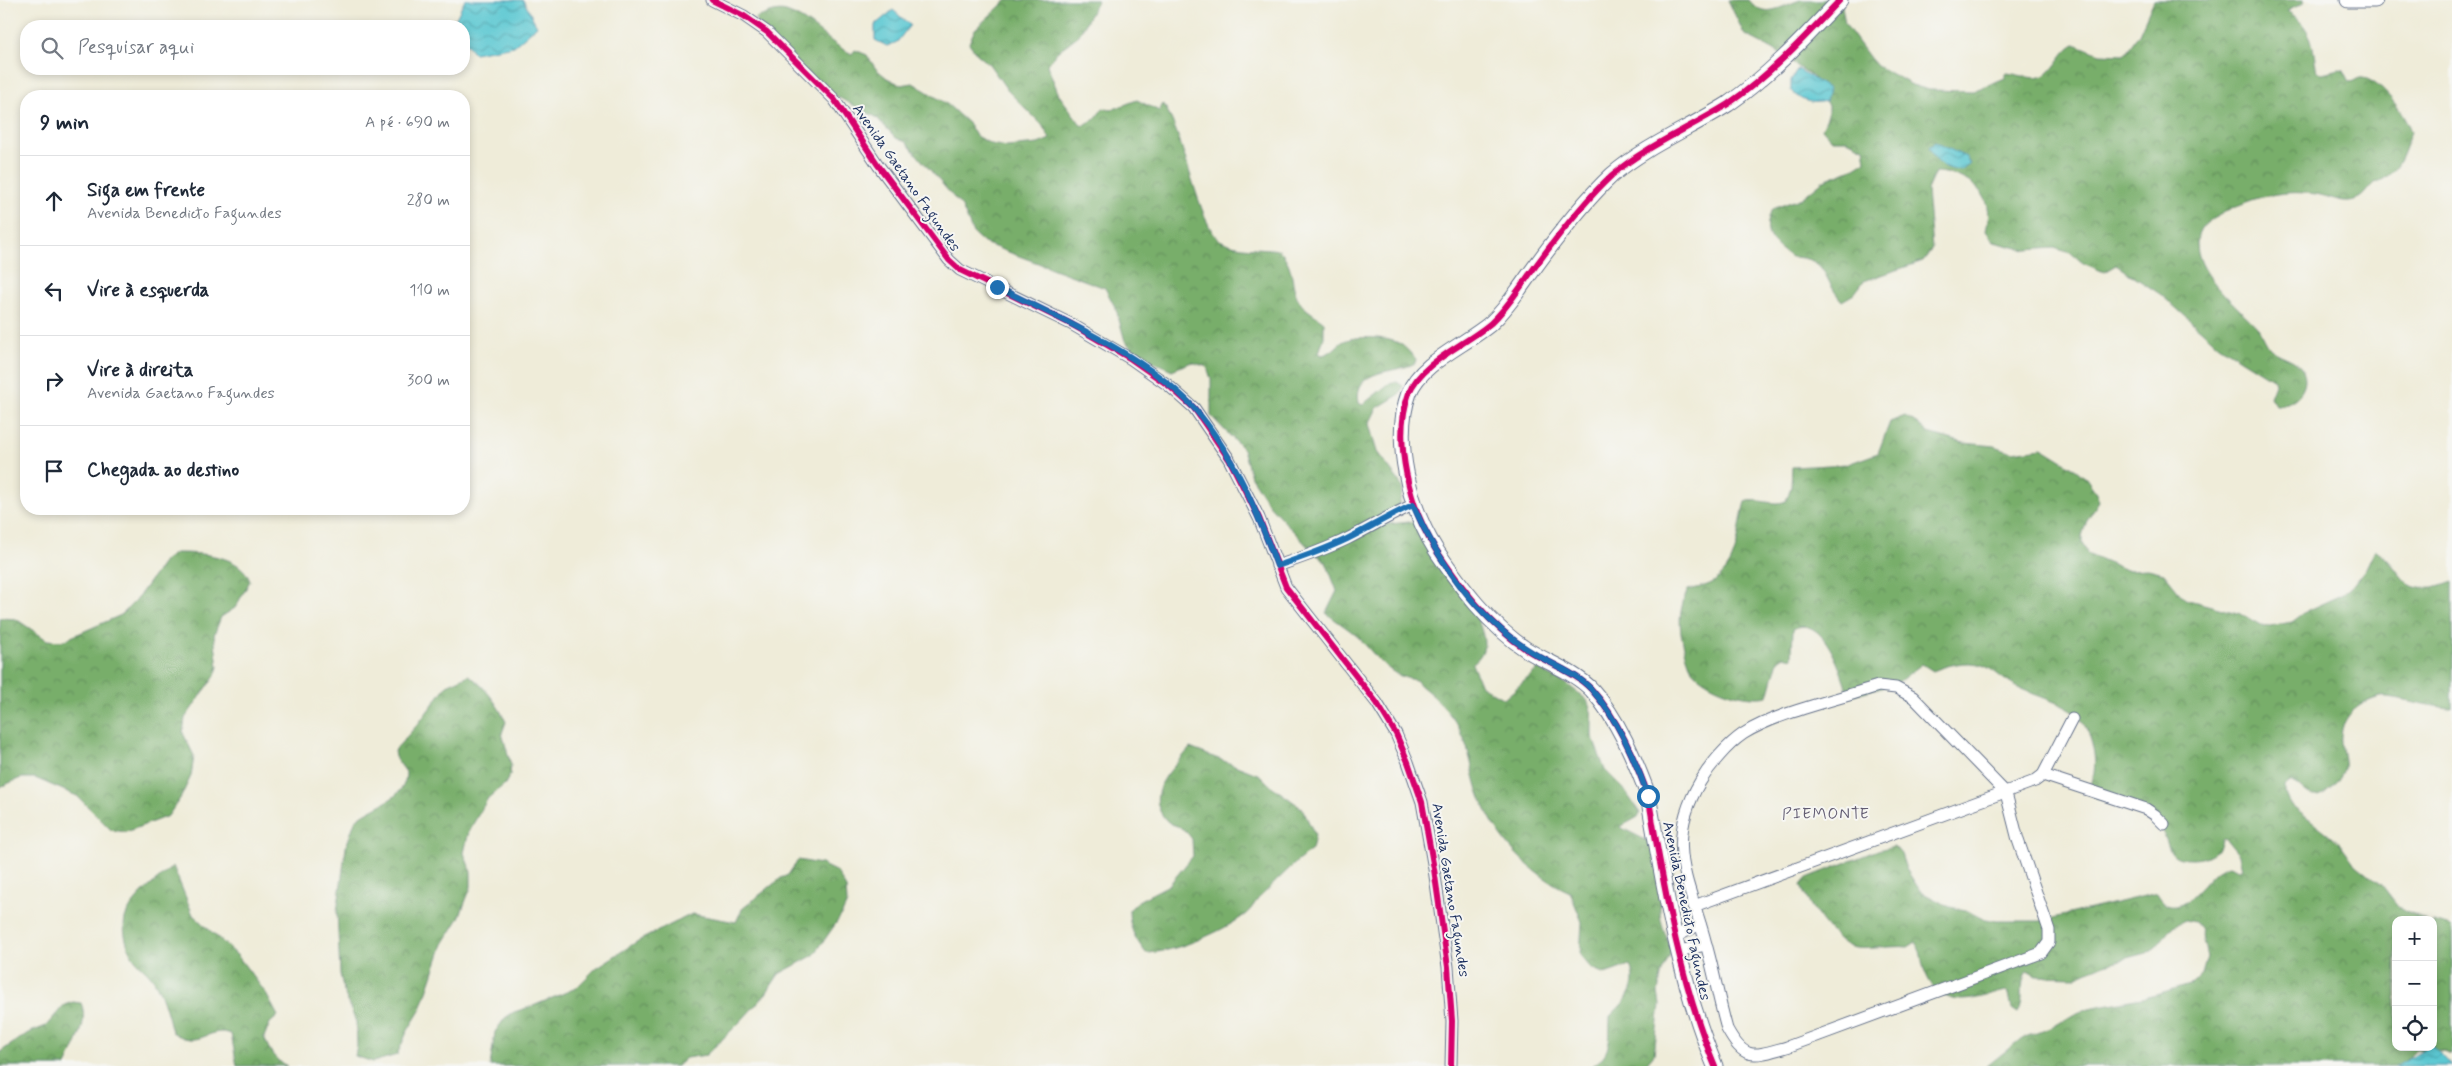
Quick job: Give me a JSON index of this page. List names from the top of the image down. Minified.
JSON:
{"streets":{"street":["Avenida Gaetano Fagundes","Avenida Benedicto Fagundes"]},"districts":["PIEMONTE"],"page":{"search":"Pesquisar aqui","heading":["9 min","A pé · 690 m"],"list":[["Siga em frente","Avenida Benedicto Fagundes","280 m"],["Vire à esquerda","110 m"],["Vire à direita","Avenida Gaetano Fagundes","300 m"],"Chegada ao destino"],"map_buttons":["+","−"]}}
